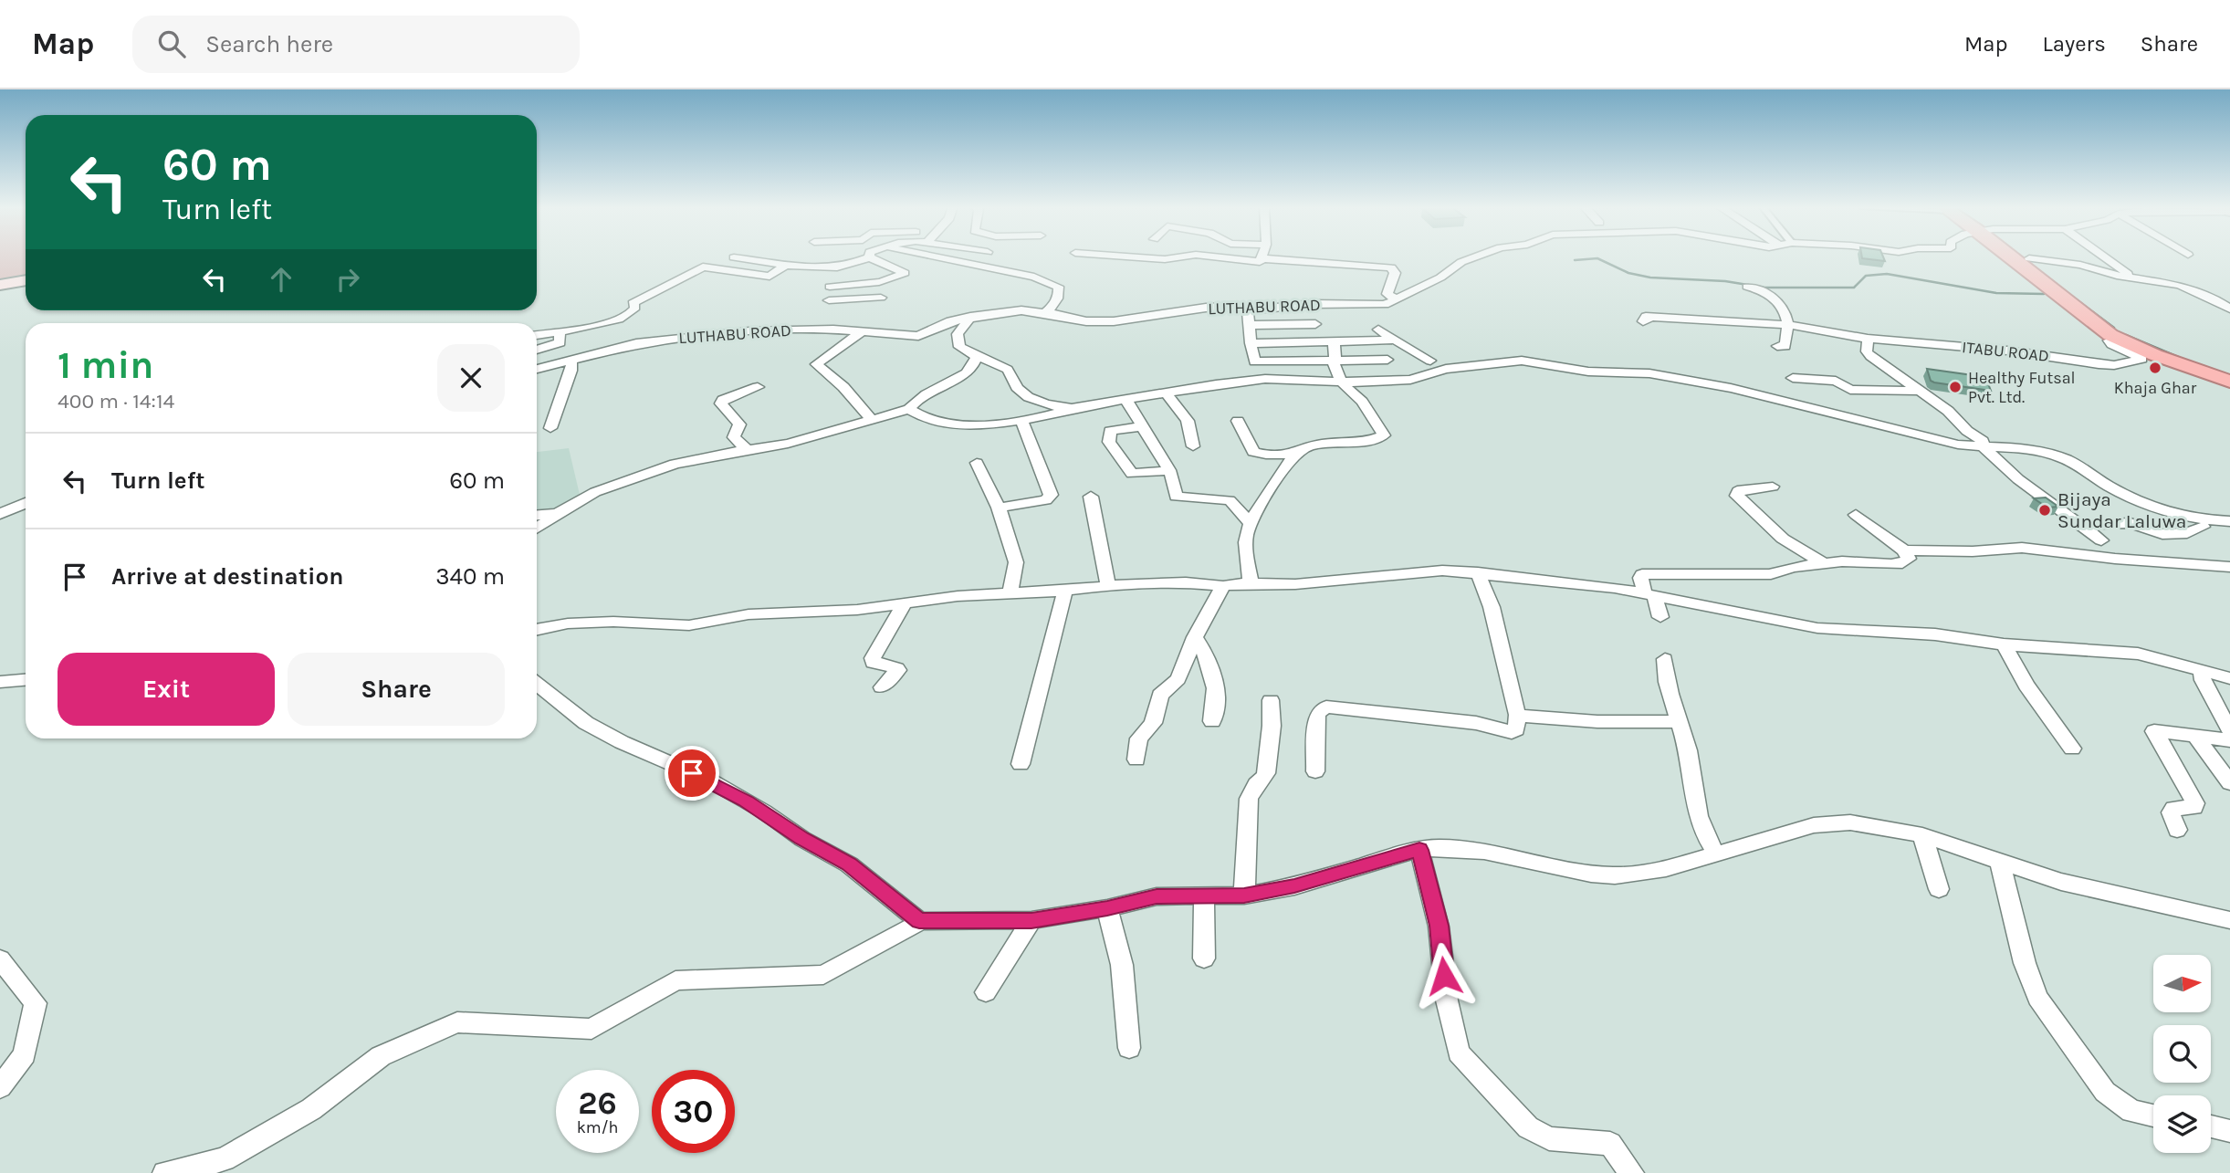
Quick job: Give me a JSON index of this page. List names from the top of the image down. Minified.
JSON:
{"streets":{"street":["LUTHABU ROAD","ITABU ROAD"]},"places":["Khaja Ghar","Healthy Futsal Pvt. Ltd.","Bijaya Sundar Laluwa"],"north":"right","page":{"header":"Map","search":"Search here","nav":["Map","Layers","Share"],"turn":["60 m","Turn left"],"heading":["1 min","400 m · 14:14"],"list":[{"name":"Turn left","value":"60 m"},{"name":"Arrive at destination","value":"340 m"}],"buttons":["Exit","Share"],"speed":"26 km/h","limit":"30"}}
